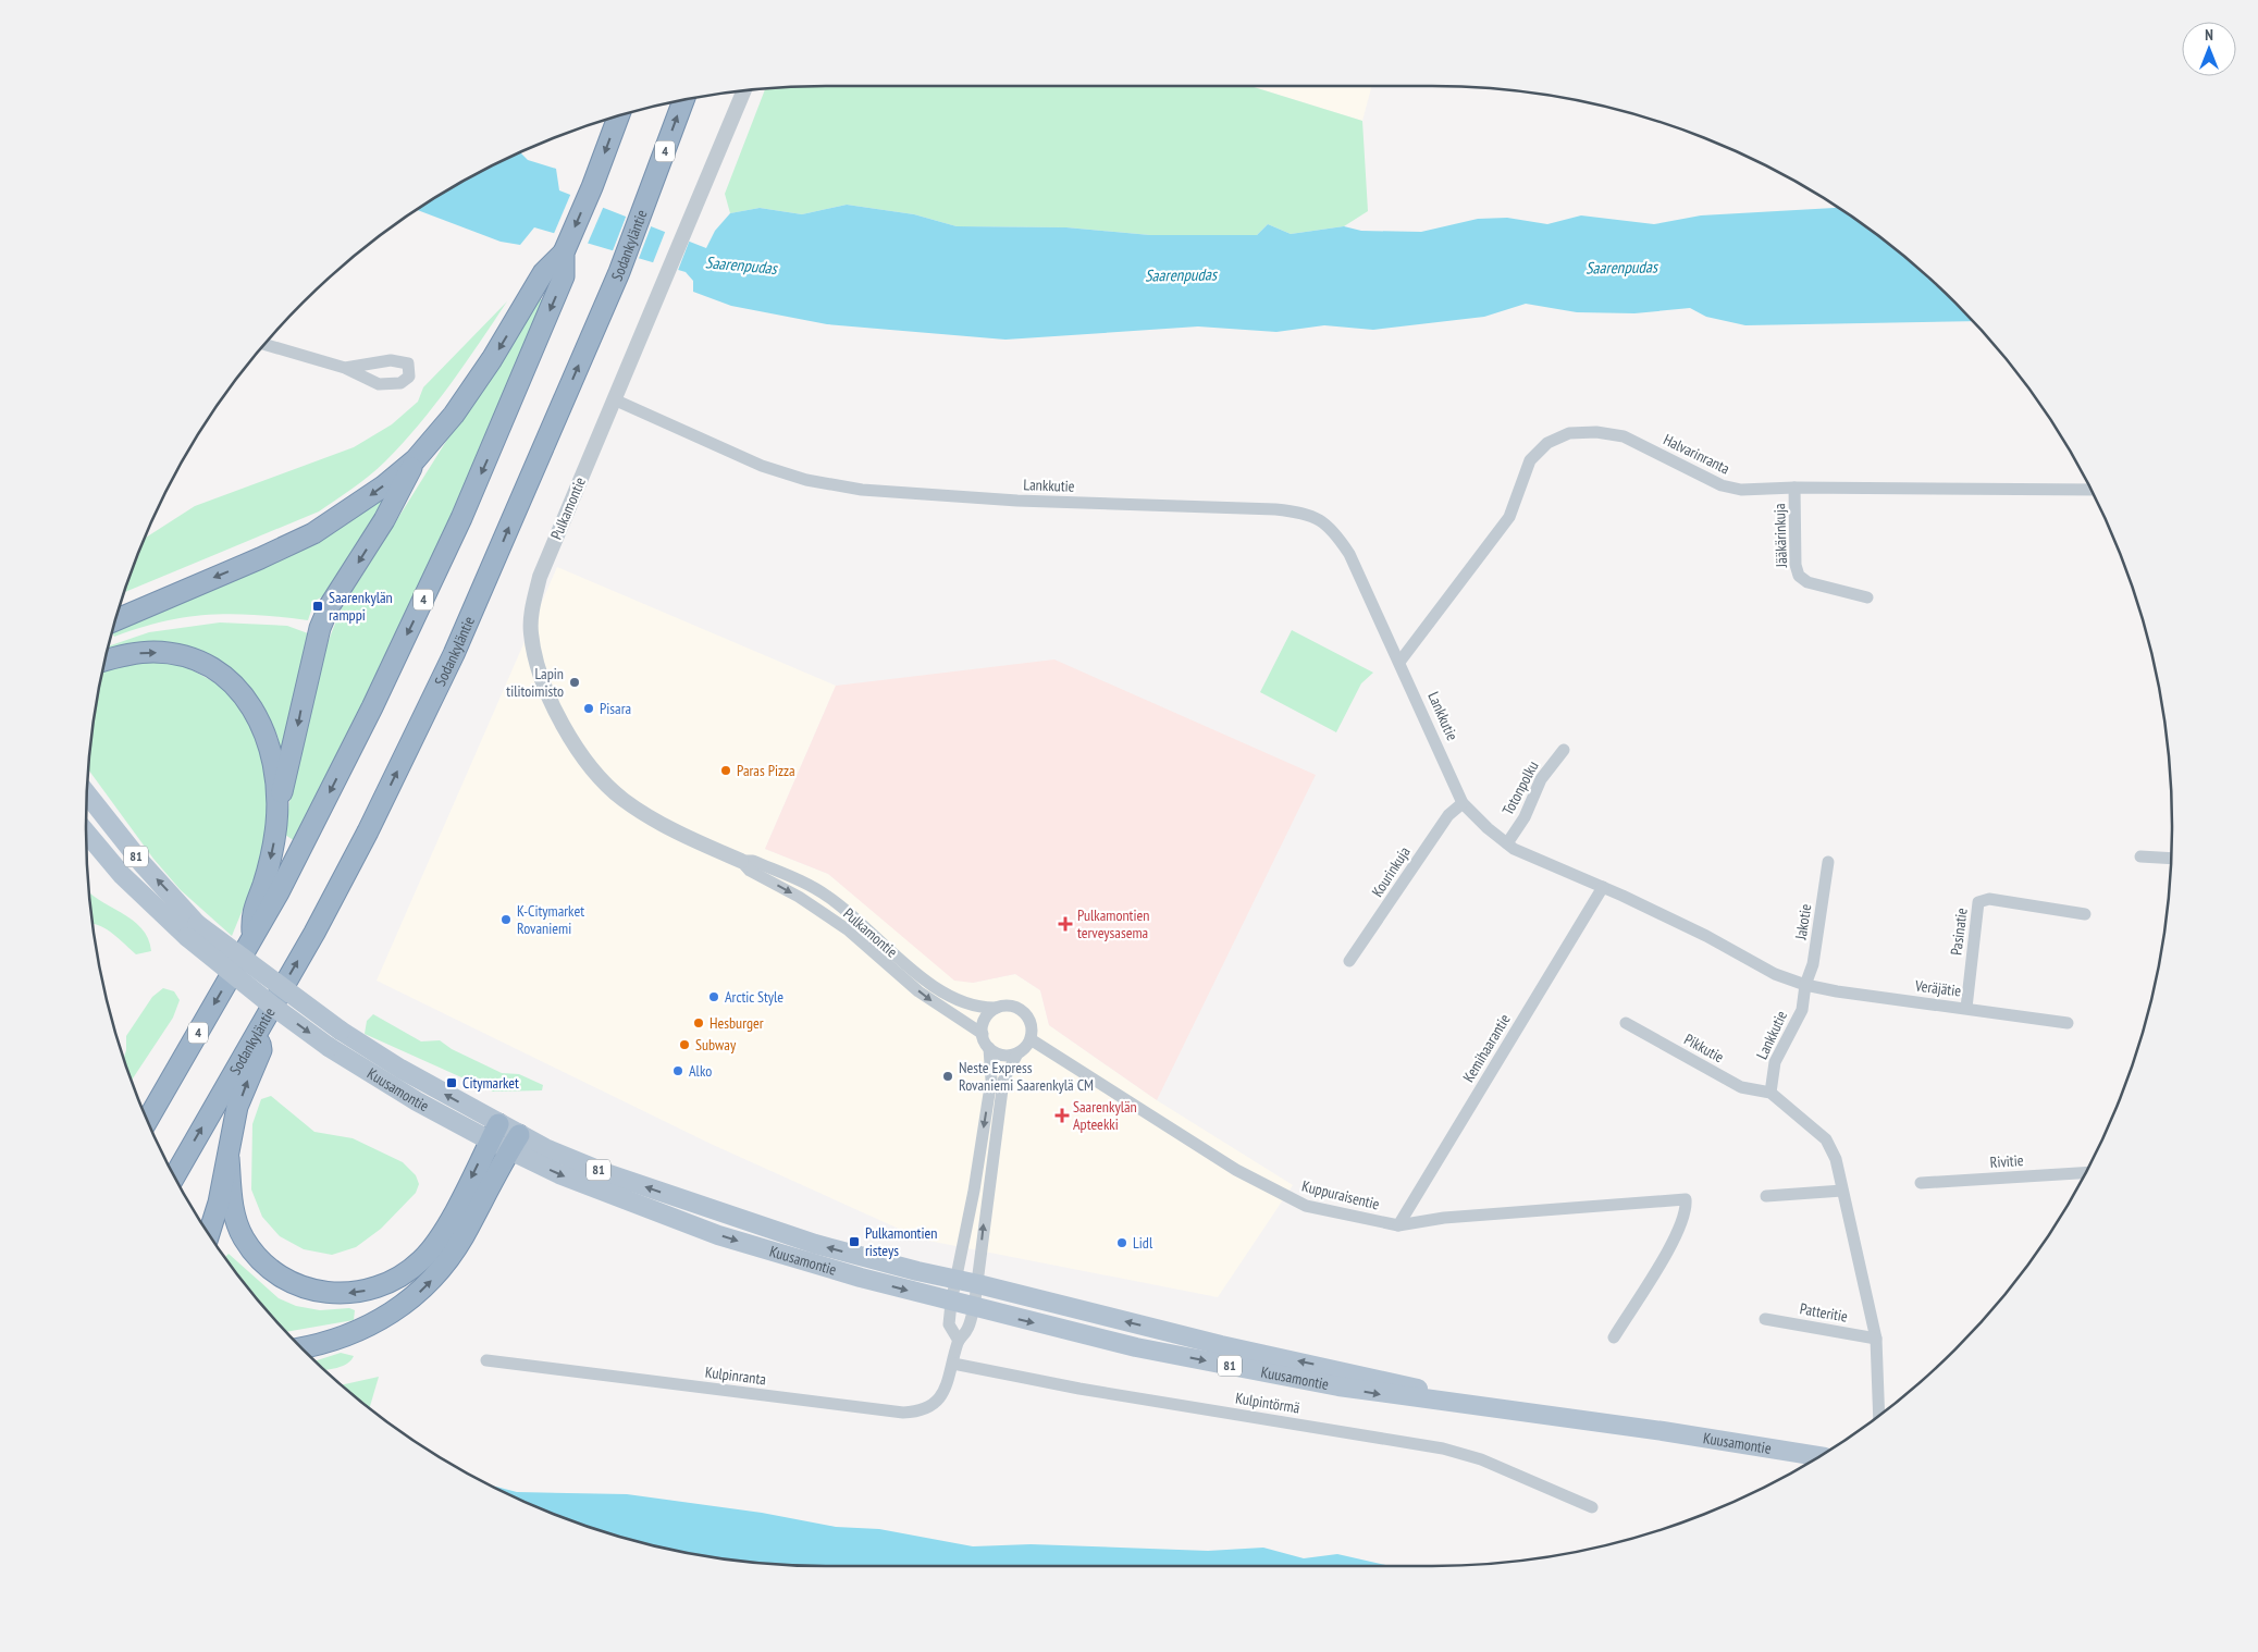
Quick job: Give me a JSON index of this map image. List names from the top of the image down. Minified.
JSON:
{"streets":{"highway":["4","Sodankyläntie"],"main road":["81","Kuusamontie"],"street":["Halvarinranta","Lankkutie","Pulkamontie","Jääkärinkuja","Totonpolku","Kourinkuja","Jakotie","Pasinatie","Veräjätie","Kemihaarantie","Pikkutie","Rivitie","Kuppuraisentie","Patteritie","Kulpinranta","Kulpintörmä"]},"crossings":[["Halvarinranta","Lankkutie"],["Halvarinranta","Jääkärinkuja"],["Lankkutie","Pulkamontie"],["Lankkutie","Totonpolku"],["Lankkutie","Kourinkuja"],["Lankkutie","Jakotie"],["Lankkutie","Veräjätie"],["Lankkutie","Kemihaarantie"],["Lankkutie","Pikkutie"],["Pulkamontie","Kuppuraisentie"],["81","Kuusamontie"],["Jakotie","Veräjätie"],["Pasinatie","Veräjätie"],["Kemihaarantie","Kuppuraisentie"],["Kulpinranta","Kulpintörmä"]],"water":["Saarenpudas"],"places":{"transit":["Saarenkylän ramppi","Citymarket","Pulkamontien risteys"],"other":["Lapin tilitoimisto","Pisara","Paras Pizza","K-Citymarket Rovaniemi","Arctic Style","Hesburger","Subway","Alko","Neste Express Rovaniemi Saarenkylä CM","Lidl"],"health":["Pulkamontien terveysasema","Saarenkylän Apteekki"]},"north":"top"}
